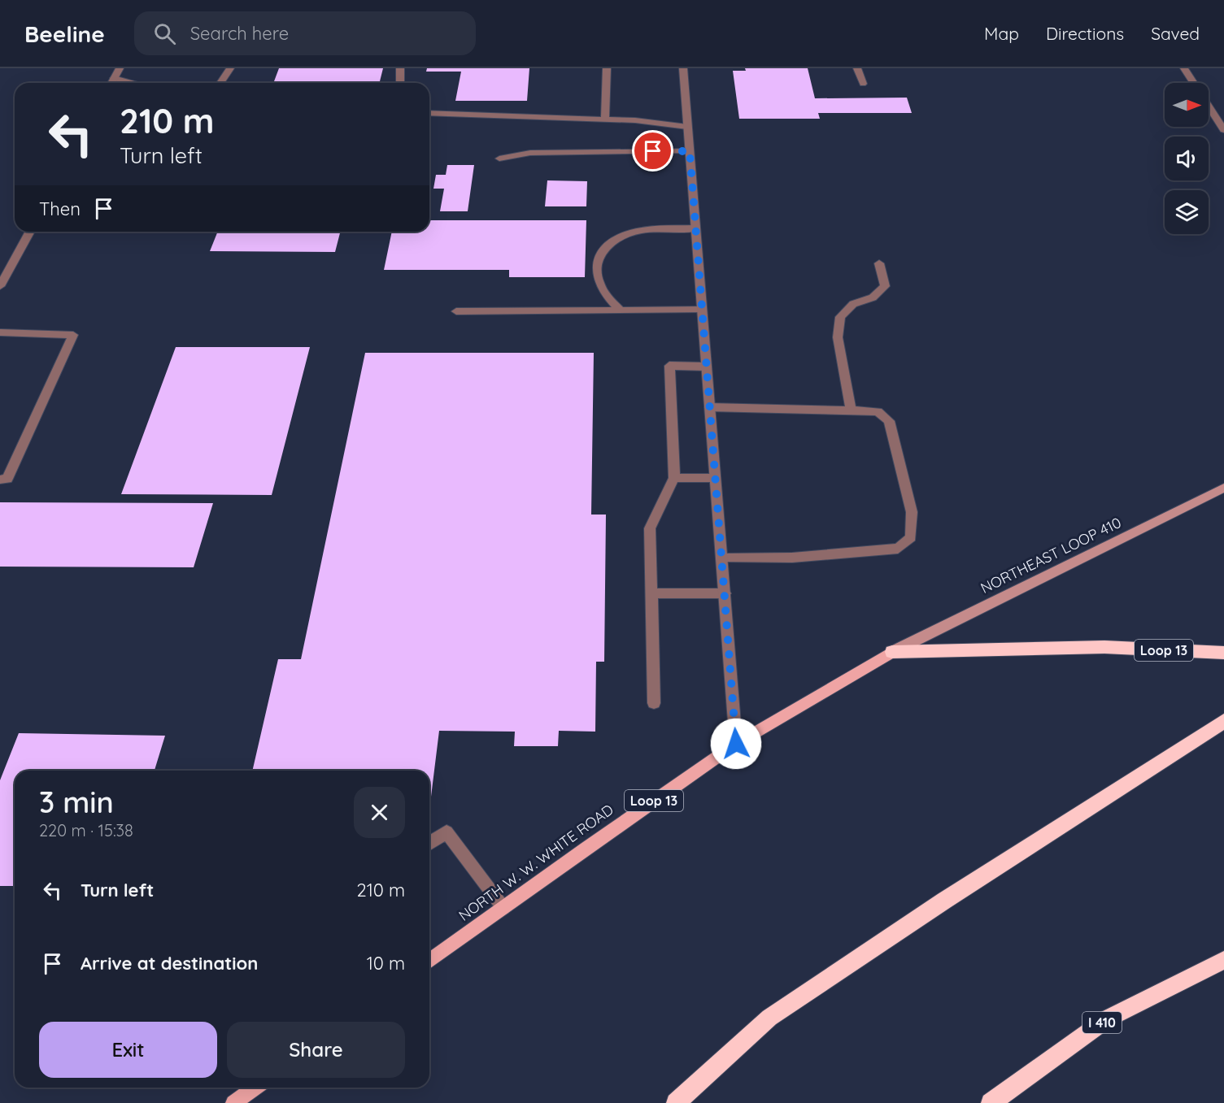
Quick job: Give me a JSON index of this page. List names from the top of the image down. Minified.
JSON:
{"streets":{"highway":["Loop 13","I 410"],"main road":["NORTHEAST LOOP 410","NORTH W. W. WHITE ROAD"]},"crossings":[["NORTHEAST LOOP 410","Loop 13"],["NORTHEAST LOOP 410","NORTH W. W. WHITE ROAD"],["Loop 13","NORTH W. W. WHITE ROAD"]],"north":"right","page":{"header":"Beeline","search":"Search here","nav":["Map","Directions","Saved"],"turn":["210 m","Turn left"],"then":"Then","heading":["3 min","220 m · 15:38"],"list":[{"name":"Turn left","value":"210 m"},{"name":"Arrive at destination","value":"10 m"}],"buttons":["Exit","Share"]}}
